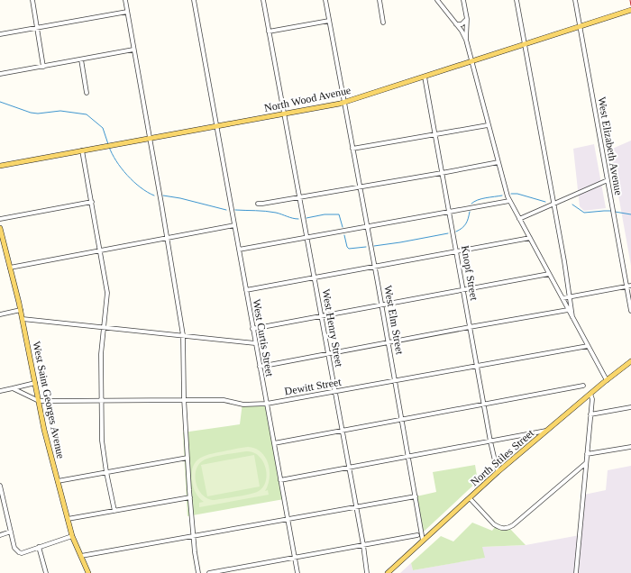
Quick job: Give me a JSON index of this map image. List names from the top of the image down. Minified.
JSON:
{"streets":{"main road":["North Wood Avenue","West Saint Georges Avenue","North Stiles Street"],"street":["West Elizabeth Avenue","Knopf Street","West Elm Street","West Henry Street","West Curtis Street","Dewitt Street"]},"crossings":[["North Wood Avenue","West Elizabeth Avenue"],["North Wood Avenue","Knopf Street"],["North Wood Avenue","West Elm Street"],["North Wood Avenue","West Henry Street"],["North Wood Avenue","West Curtis Street"],["Knopf Street","Dewitt Street"],["Knopf Street","North Stiles Street"],["West Elm Street","Dewitt Street"],["West Elm Street","North Stiles Street"],["West Henry Street","Dewitt Street"],["West Curtis Street","Dewitt Street"],["Dewitt Street","West Saint Georges Avenue"]]}
